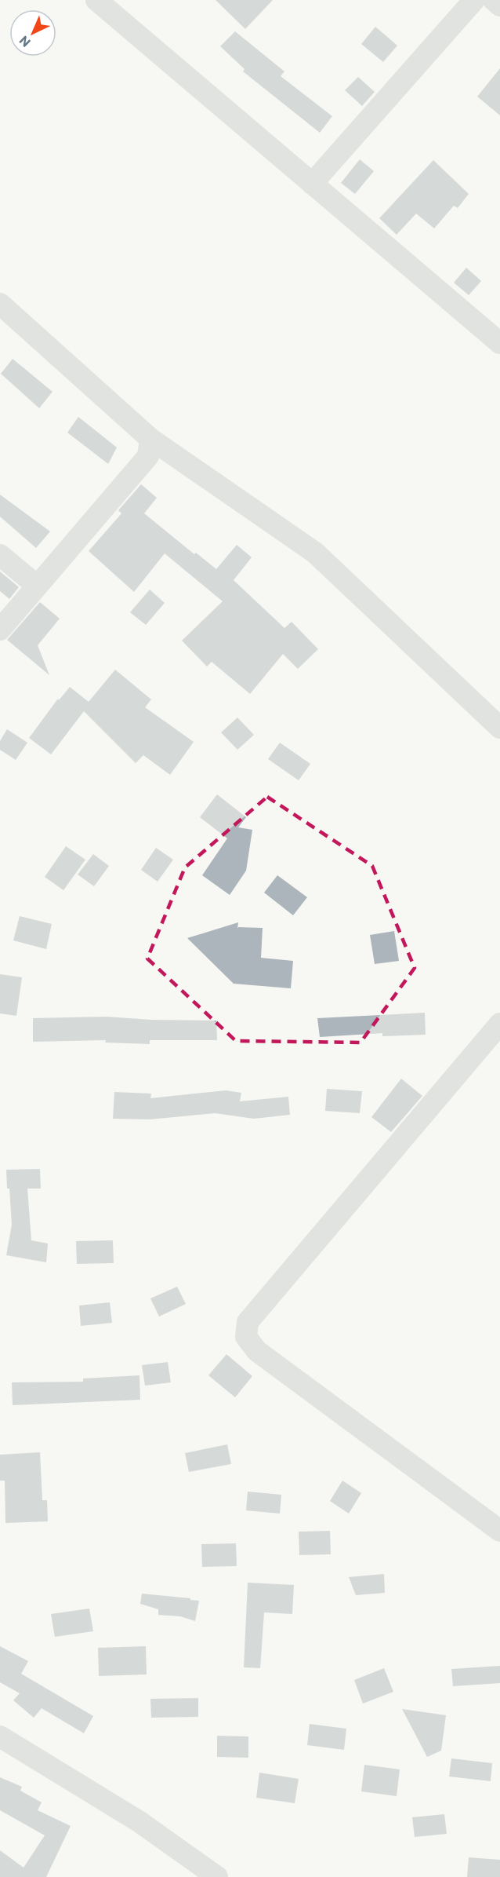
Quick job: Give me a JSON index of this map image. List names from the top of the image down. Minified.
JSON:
{"north":"bottom left"}
